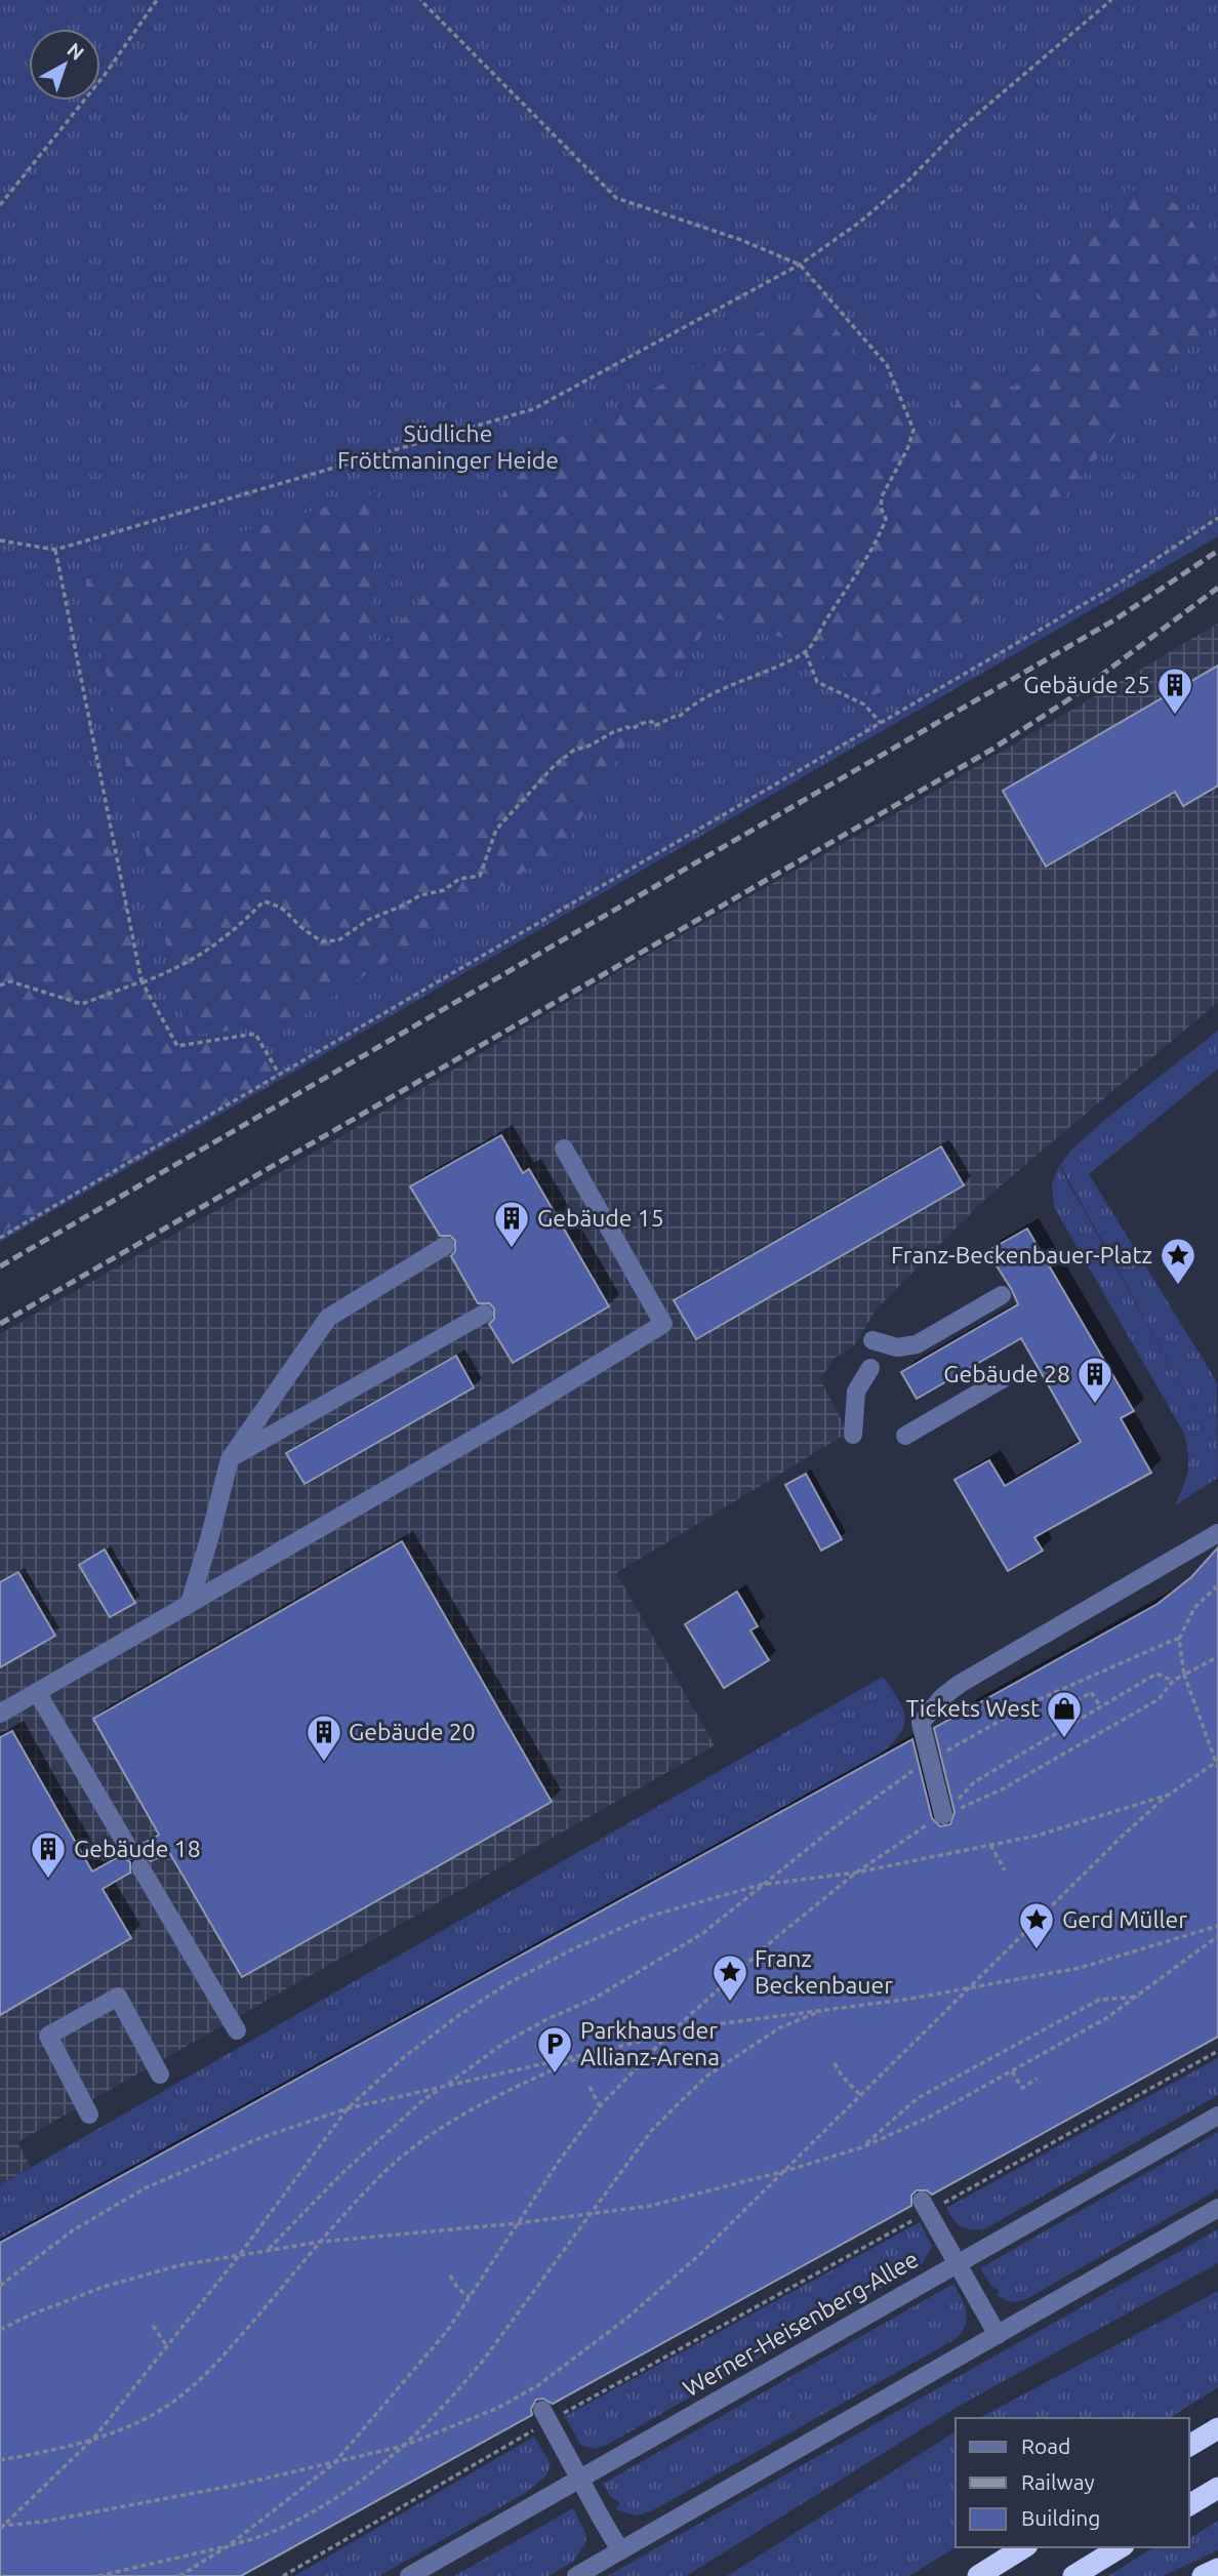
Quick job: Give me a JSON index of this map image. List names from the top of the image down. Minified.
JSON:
{"streets":{"street":["Werner-Heisenberg-Allee"]},"parks":["Südliche Fröttmaninger Heide"],"places":{"building":["Gebäude 25","Gebäude 15","Gebäude 28","Gebäude 20","Gebäude 18"],"place":["Franz-Beckenbauer-Platz","Gerd Müller","Franz Beckenbauer"],"shop":["Tickets West"],"parking":["Parkhaus der Allianz-Arena"]},"legend":["Road","Railway","Building"],"north":"top right"}
